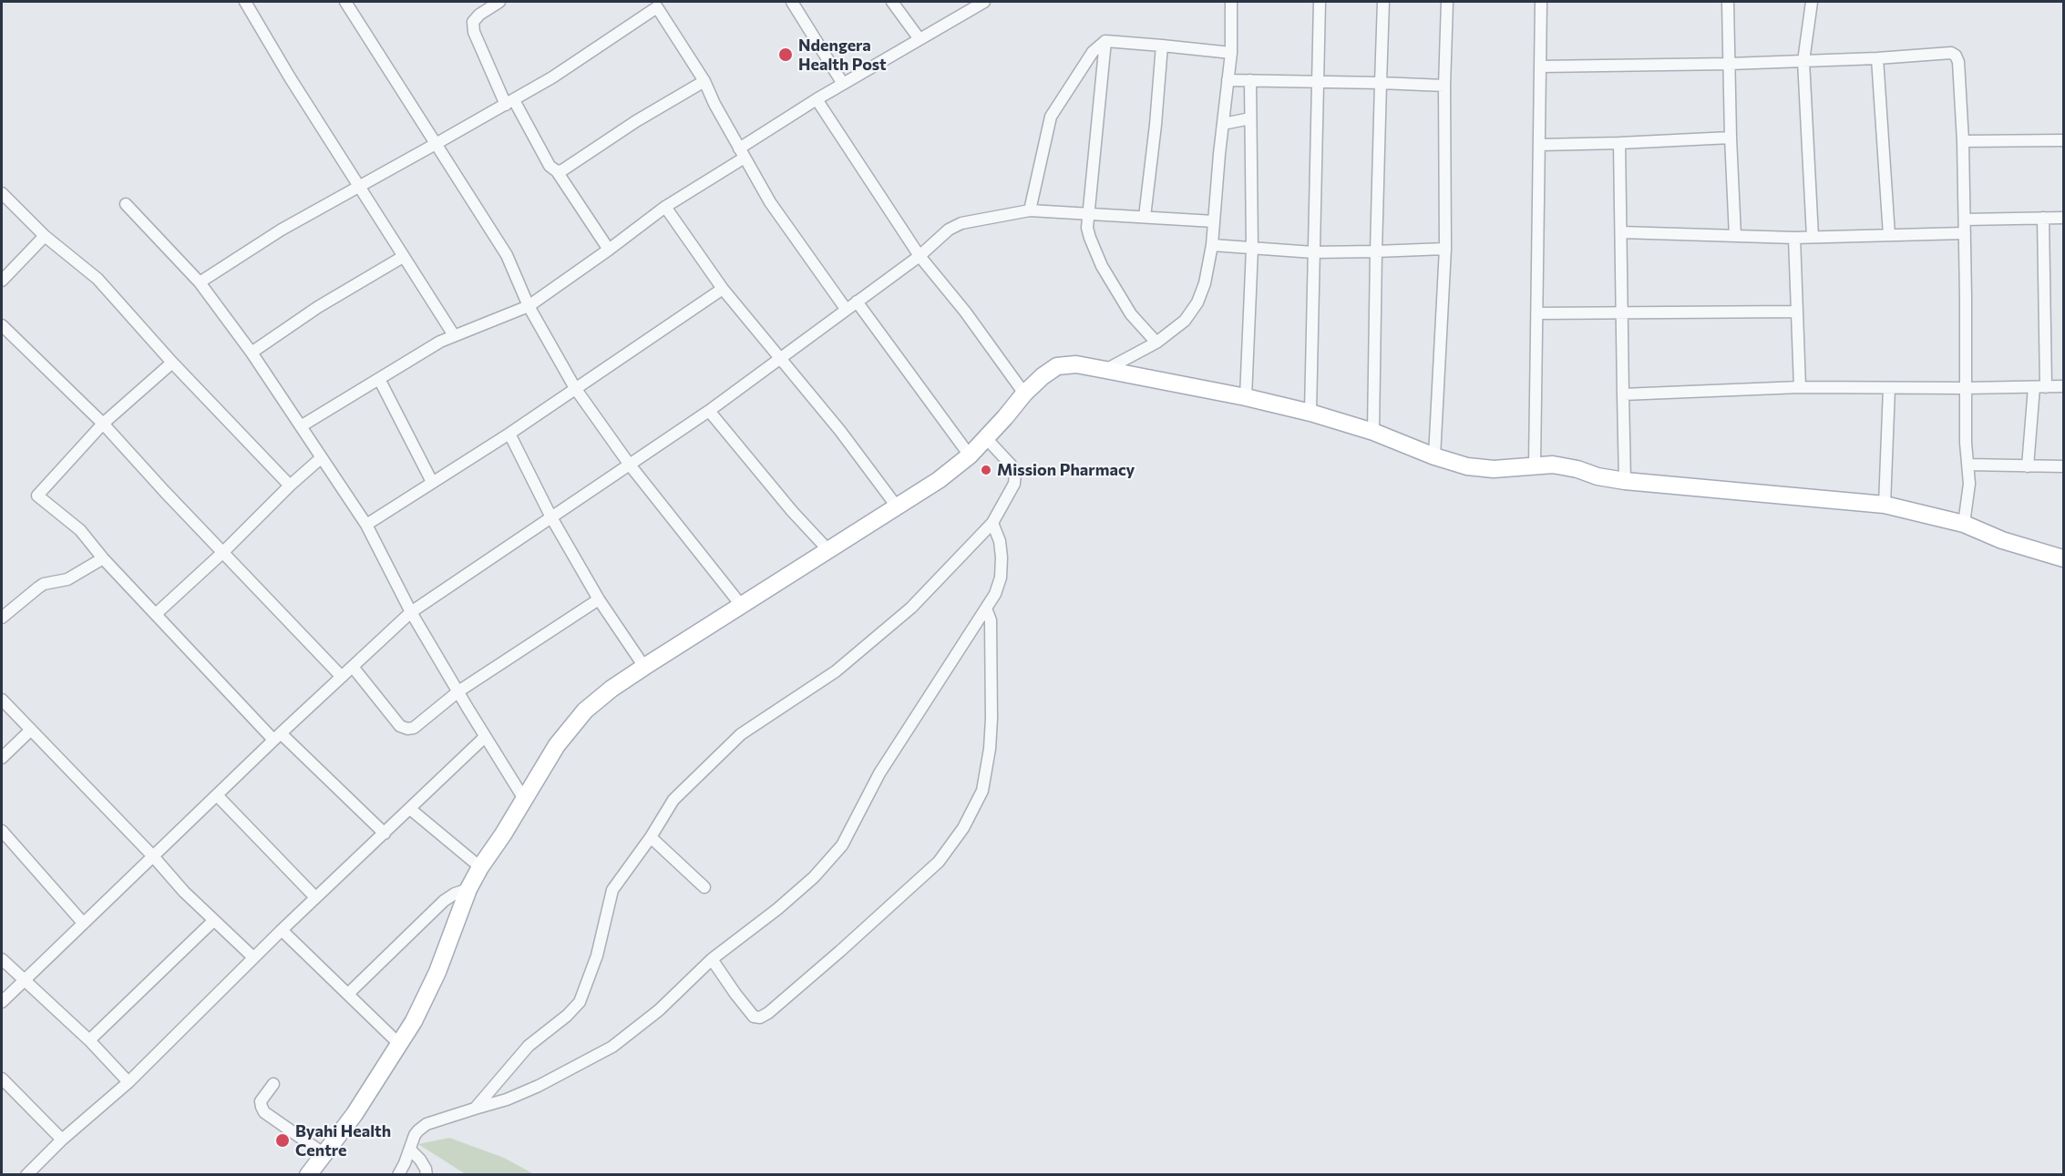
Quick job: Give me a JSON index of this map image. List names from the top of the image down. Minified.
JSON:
{"places":["Ndengera Health Post","Mission Pharmacy","Byahi Health Centre"]}
